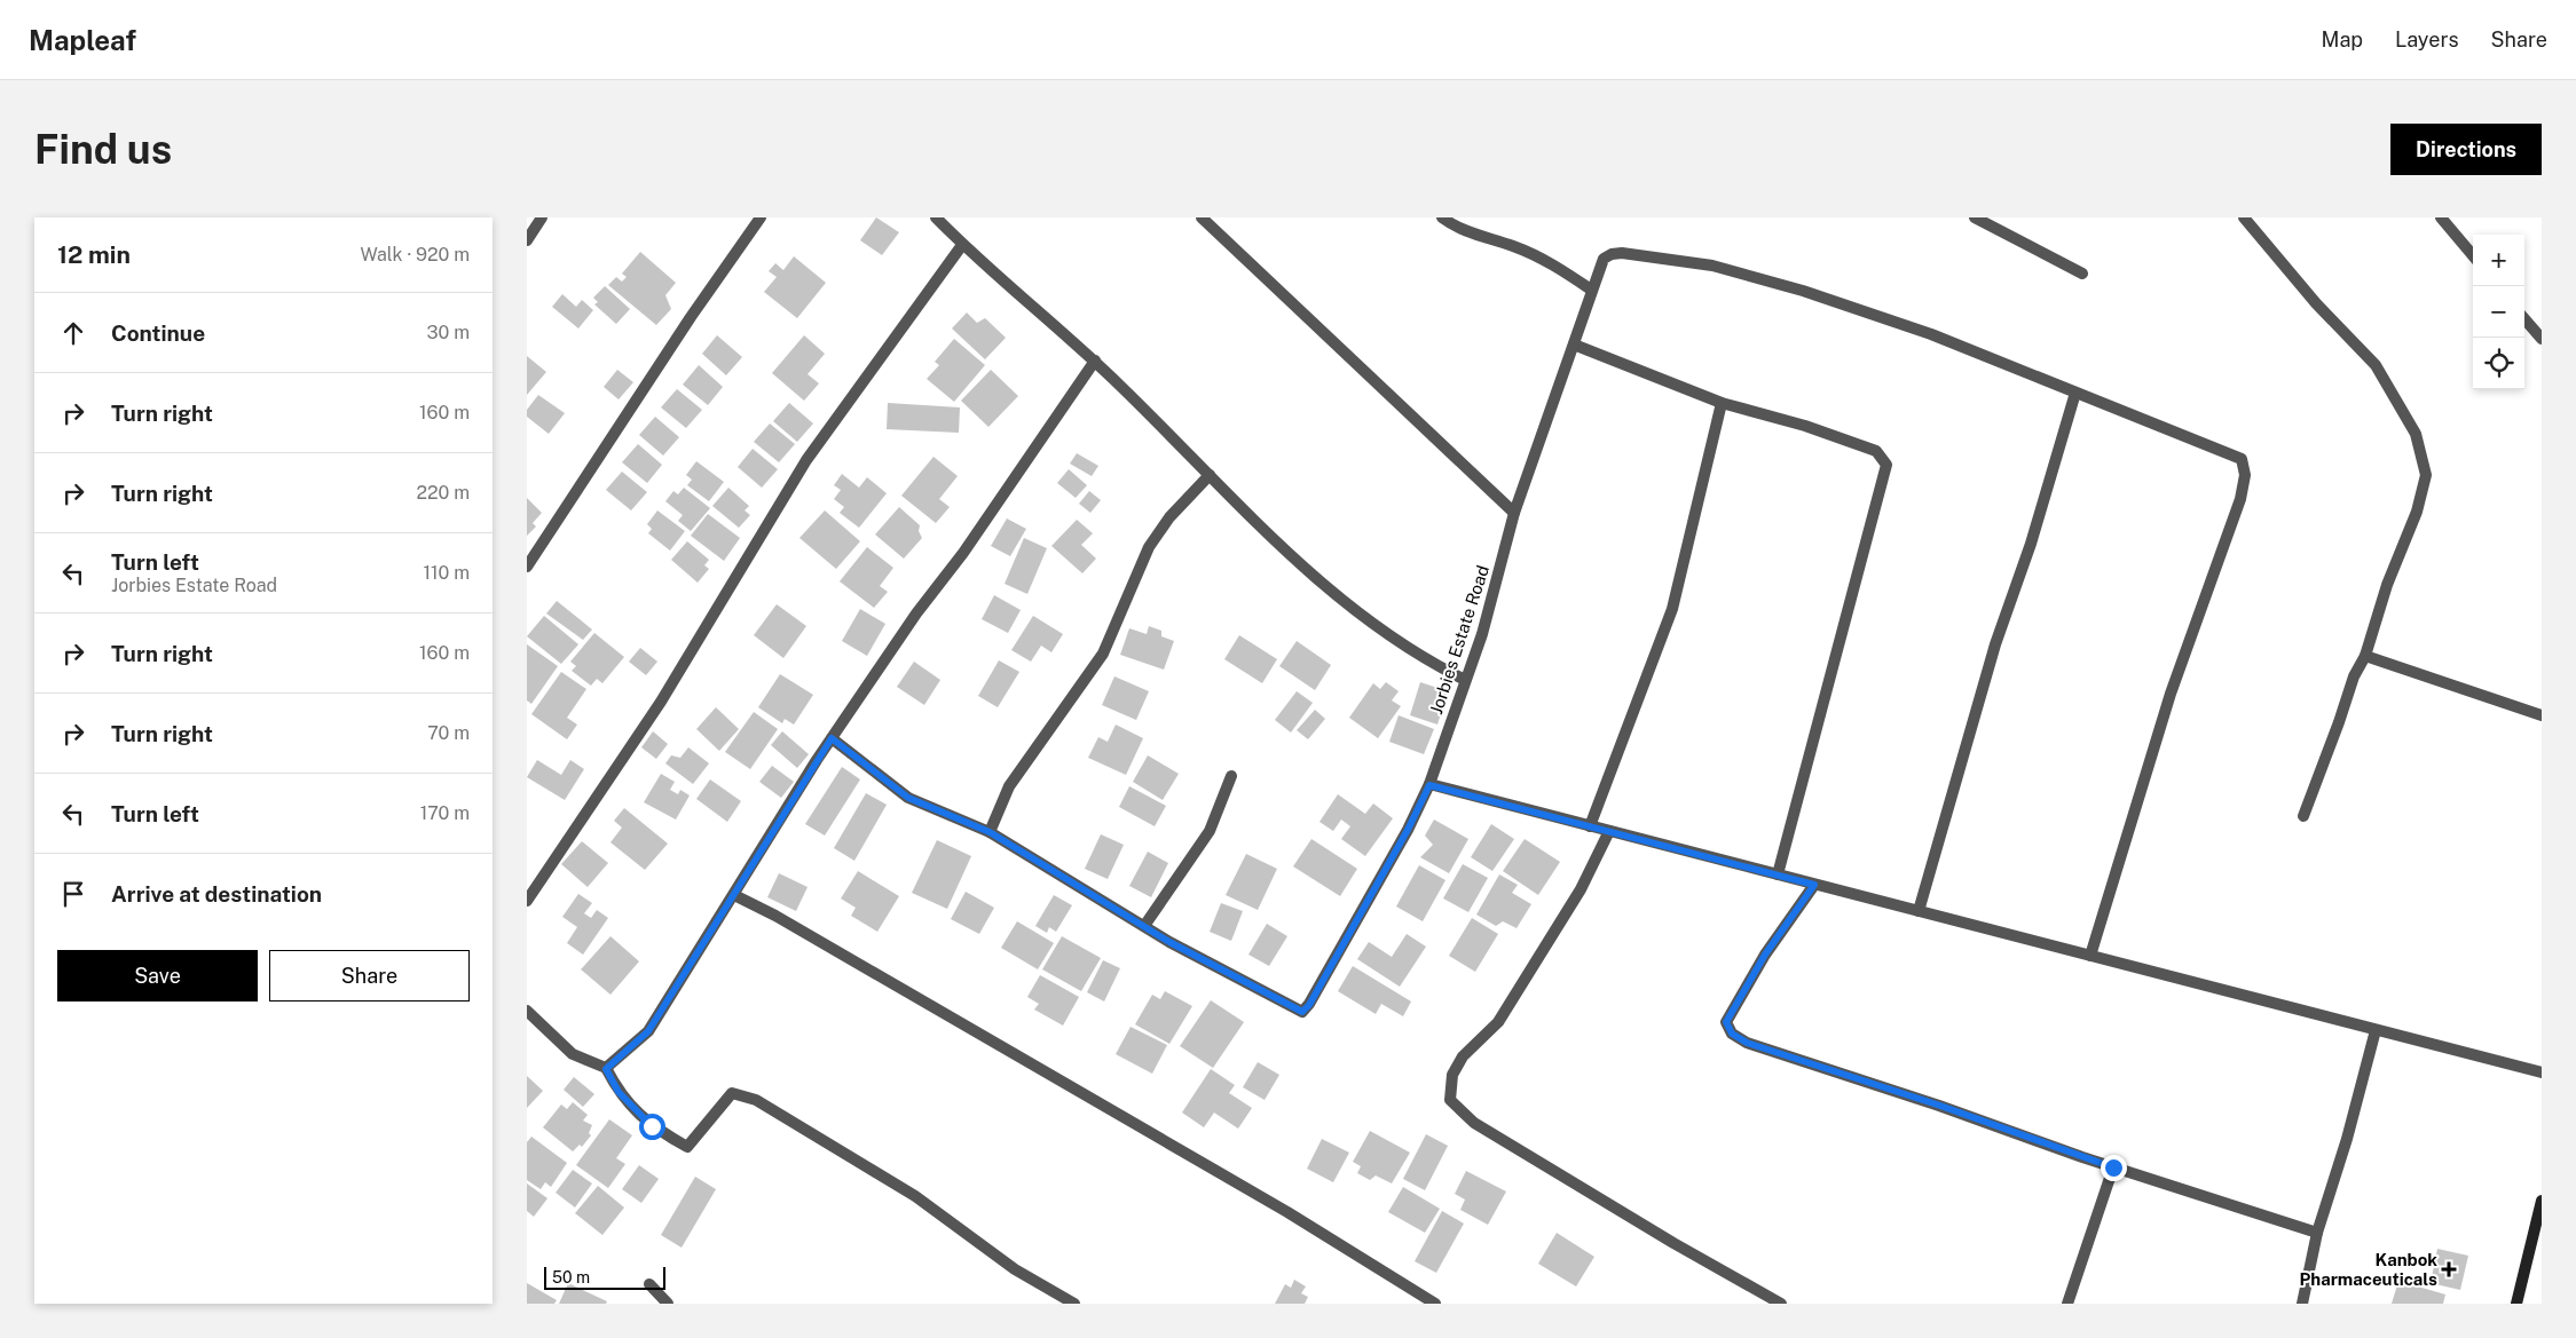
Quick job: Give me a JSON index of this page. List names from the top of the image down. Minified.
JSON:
{"streets":{"street":["Jorbies Estate Road"]},"places":{"health":["Kanbok Pharmaceuticals"]},"scale_bar":"50 m","page":{"header":"Mapleaf","nav":["Map","Layers","Share"],"buttons":["Directions",["Save","Share"]],"title":"Find us","heading":["12 min","Walk · 920 m"],"map_buttons":["+","−"],"list":[["Continue","30 m"],["Turn right","160 m"],["Turn right","220 m"],["Turn left","Jorbies Estate Road","110 m"],["Turn right","160 m"],["Turn right","70 m"],["Turn left","170 m"],"Arrive at destination"],"scale":"50 m"}}
